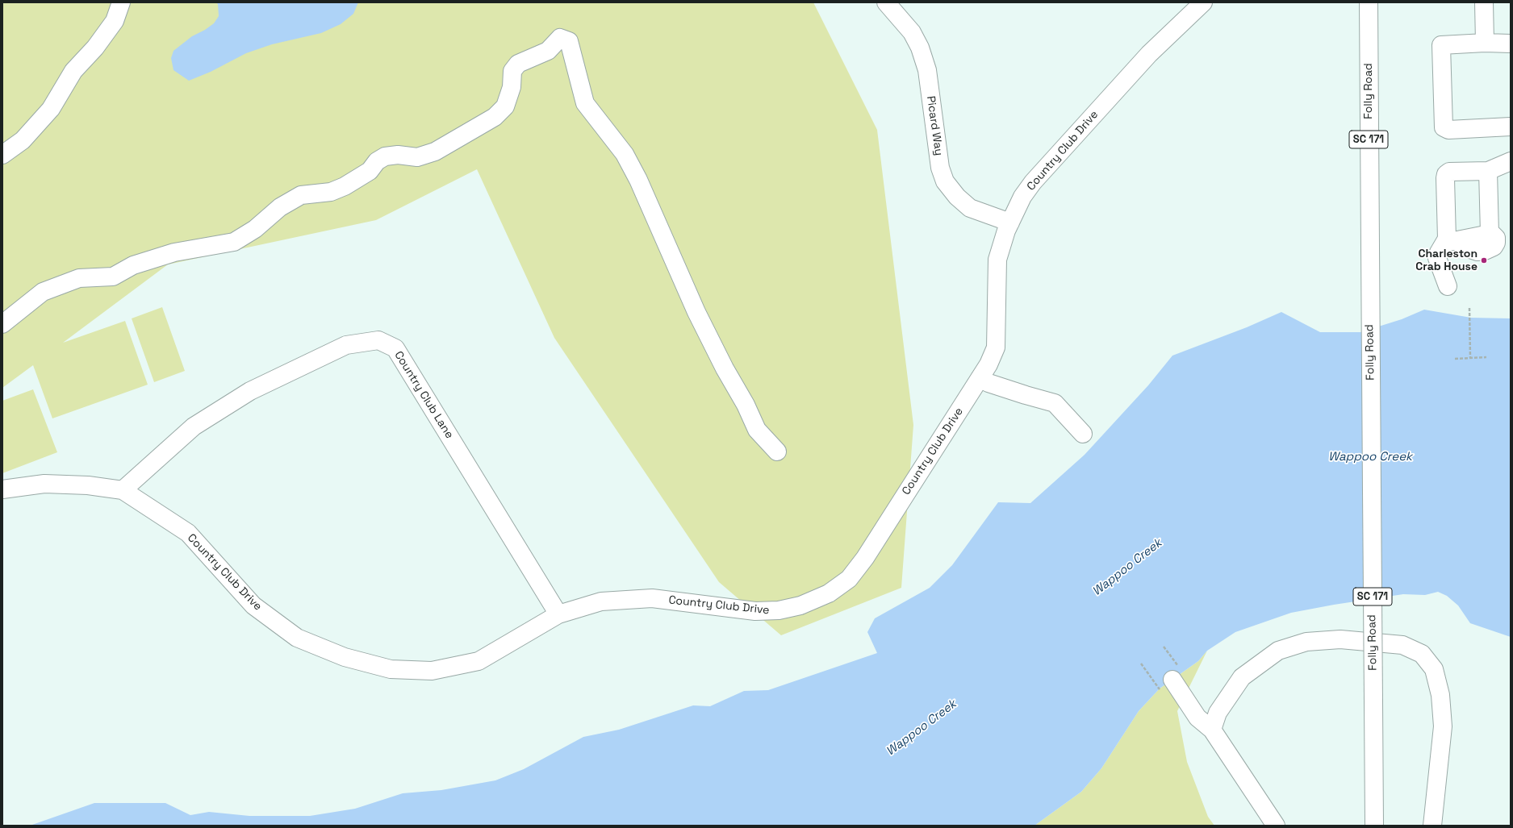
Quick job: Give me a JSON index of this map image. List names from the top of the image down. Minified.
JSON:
{"streets":{"street":["Folly Road","Picard Way","SC 171","Country Club Drive","Country Club Lane"]},"crossings":[["Picard Way","Country Club Drive"],["Country Club Drive","Country Club Lane"]],"water":["Wappoo Creek"],"places":["Charleston Crab House"]}
